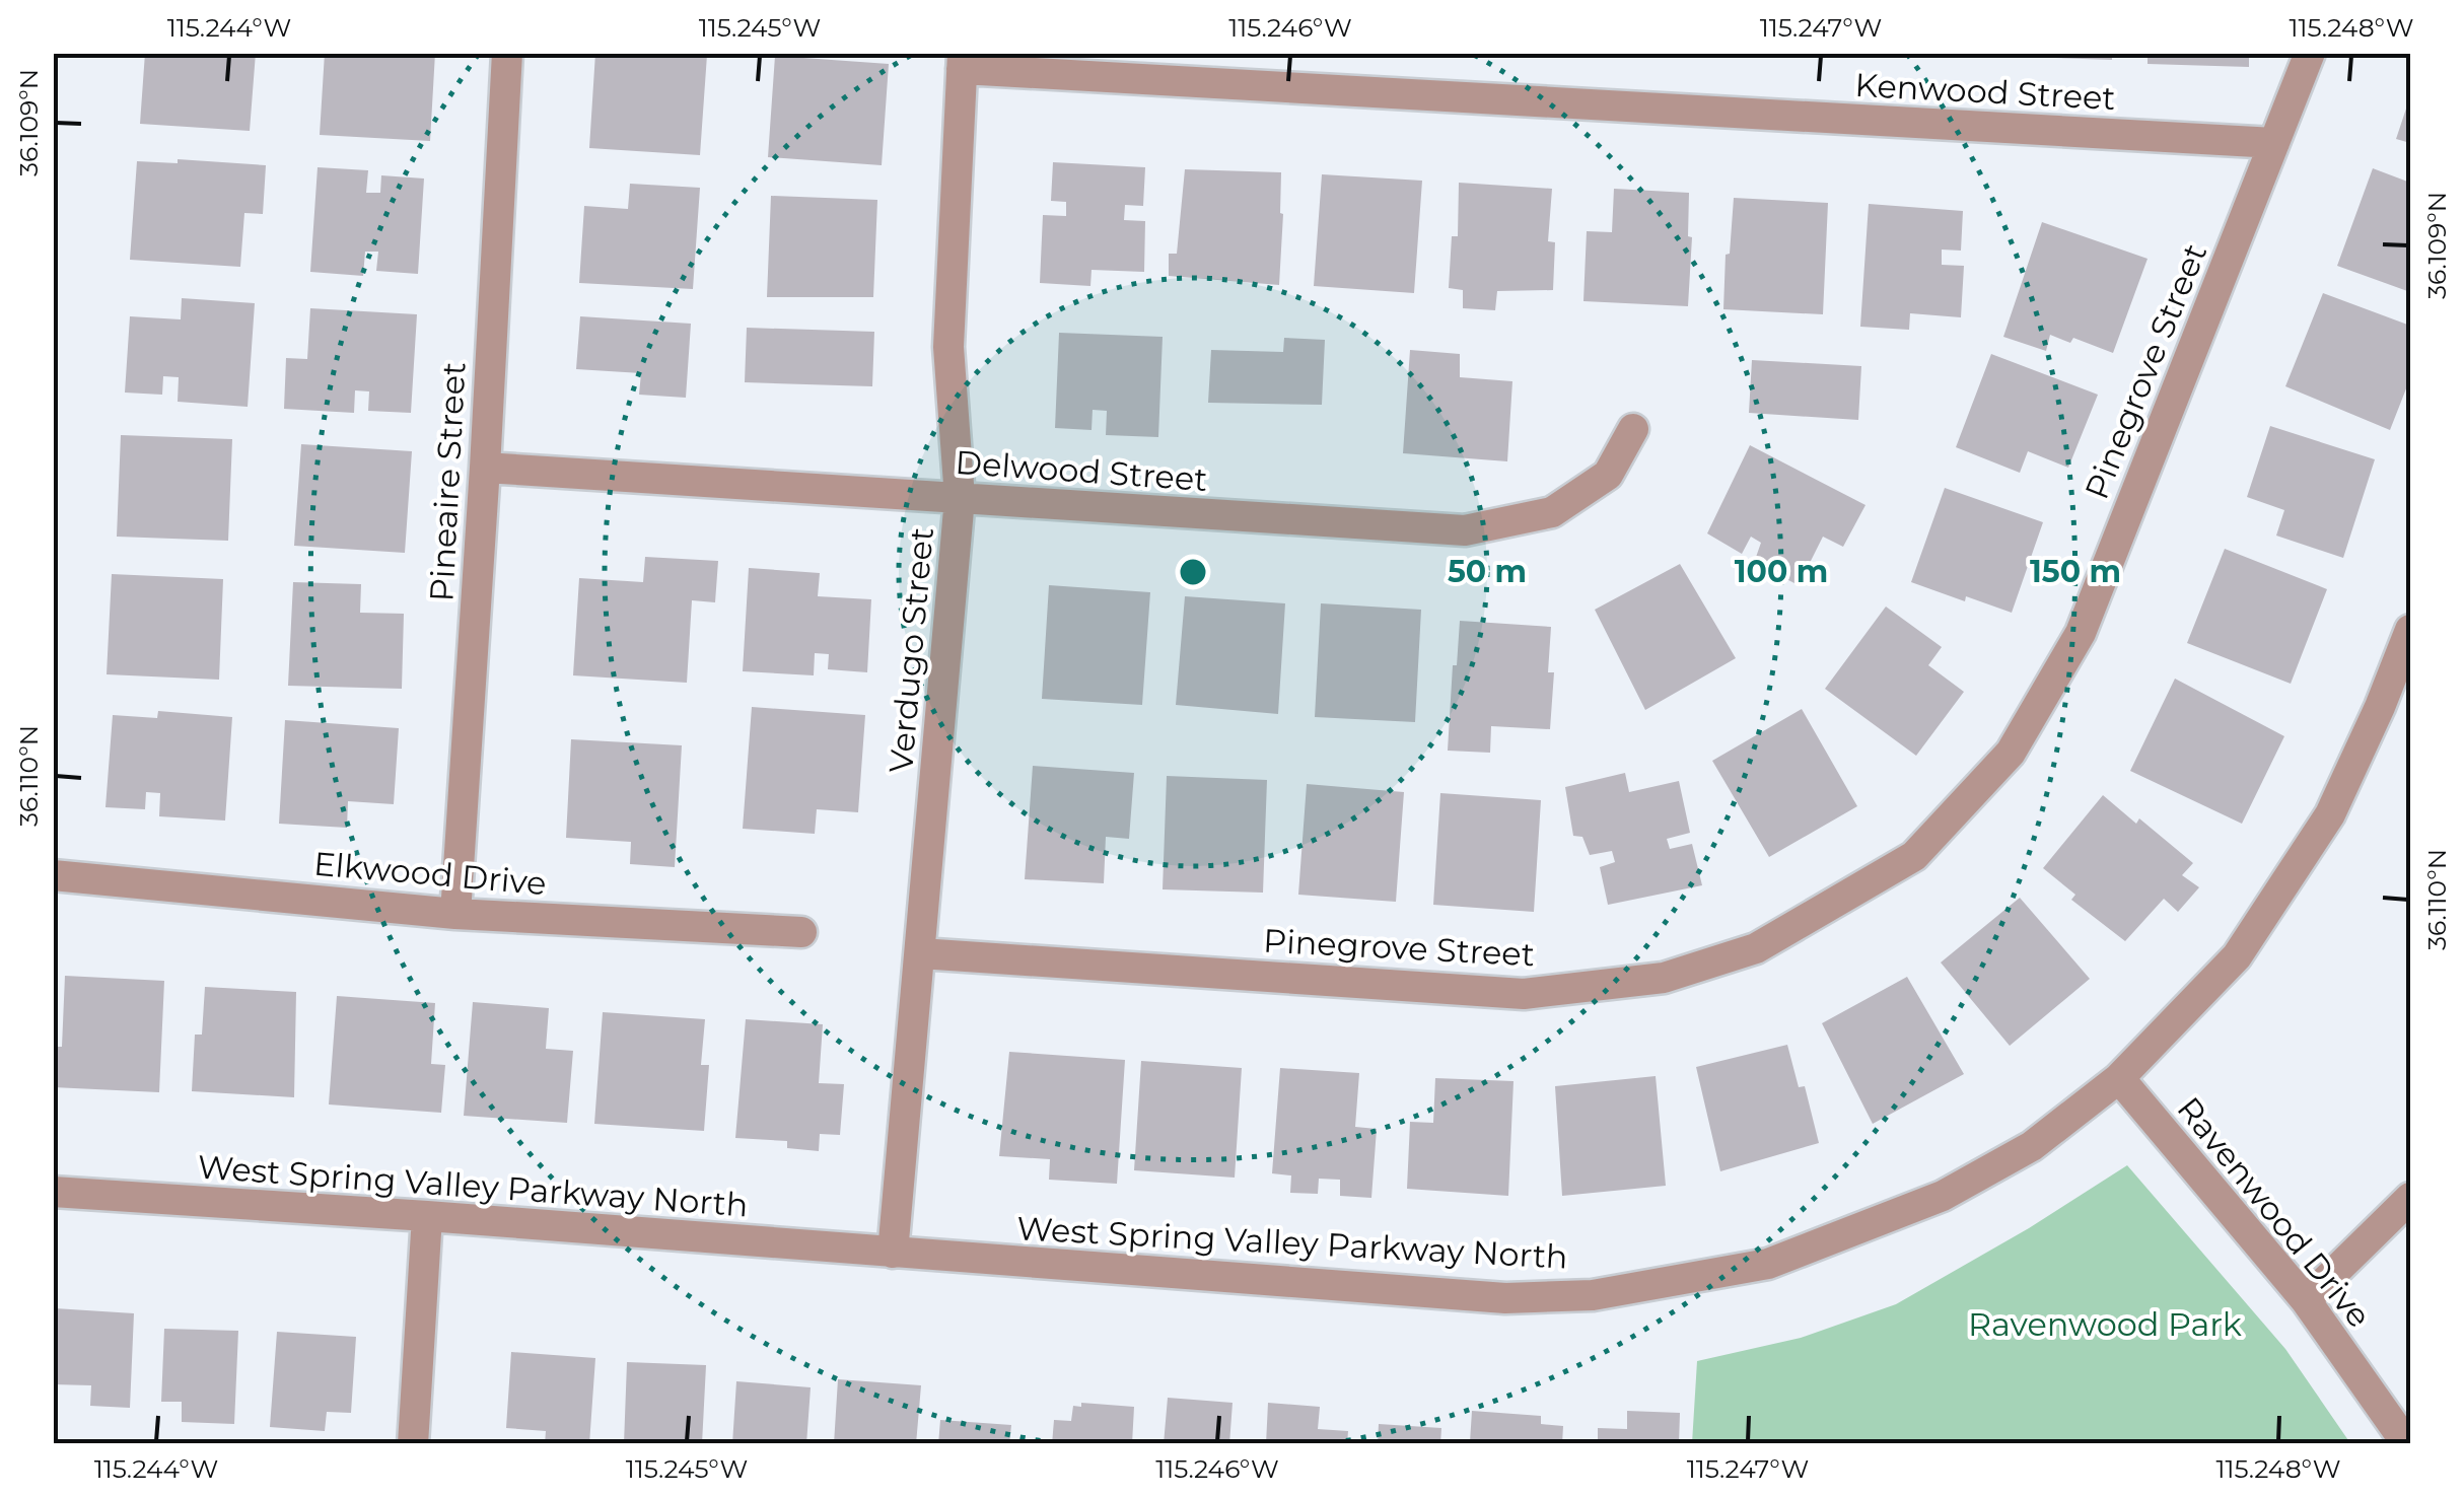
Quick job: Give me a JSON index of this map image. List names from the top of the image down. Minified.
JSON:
{"streets":{"street":["Kenwood Street","Pinegrove Street","Delwood Street","Pineaire Street","Verdugo Street","Elkwood Drive","West Spring Valley Parkway North","Ravenwood Drive"]},"crossings":[["Kenwood Street","Pinegrove Street"],["Kenwood Street","Verdugo Street"],["Pinegrove Street","Verdugo Street"],["Delwood Street","Pineaire Street"],["Delwood Street","Verdugo Street"],["Pineaire Street","Elkwood Drive"],["Verdugo Street","West Spring Valley Parkway North"],["West Spring Valley Parkway North","Ravenwood Drive"]],"parks":["Ravenwood Park"],"coordinates":["115.244°W","115.245°W","115.246°W","115.247°W","115.248°W","36.109°N","36.110°N"],"rings":["50 m","100 m","150 m"]}
